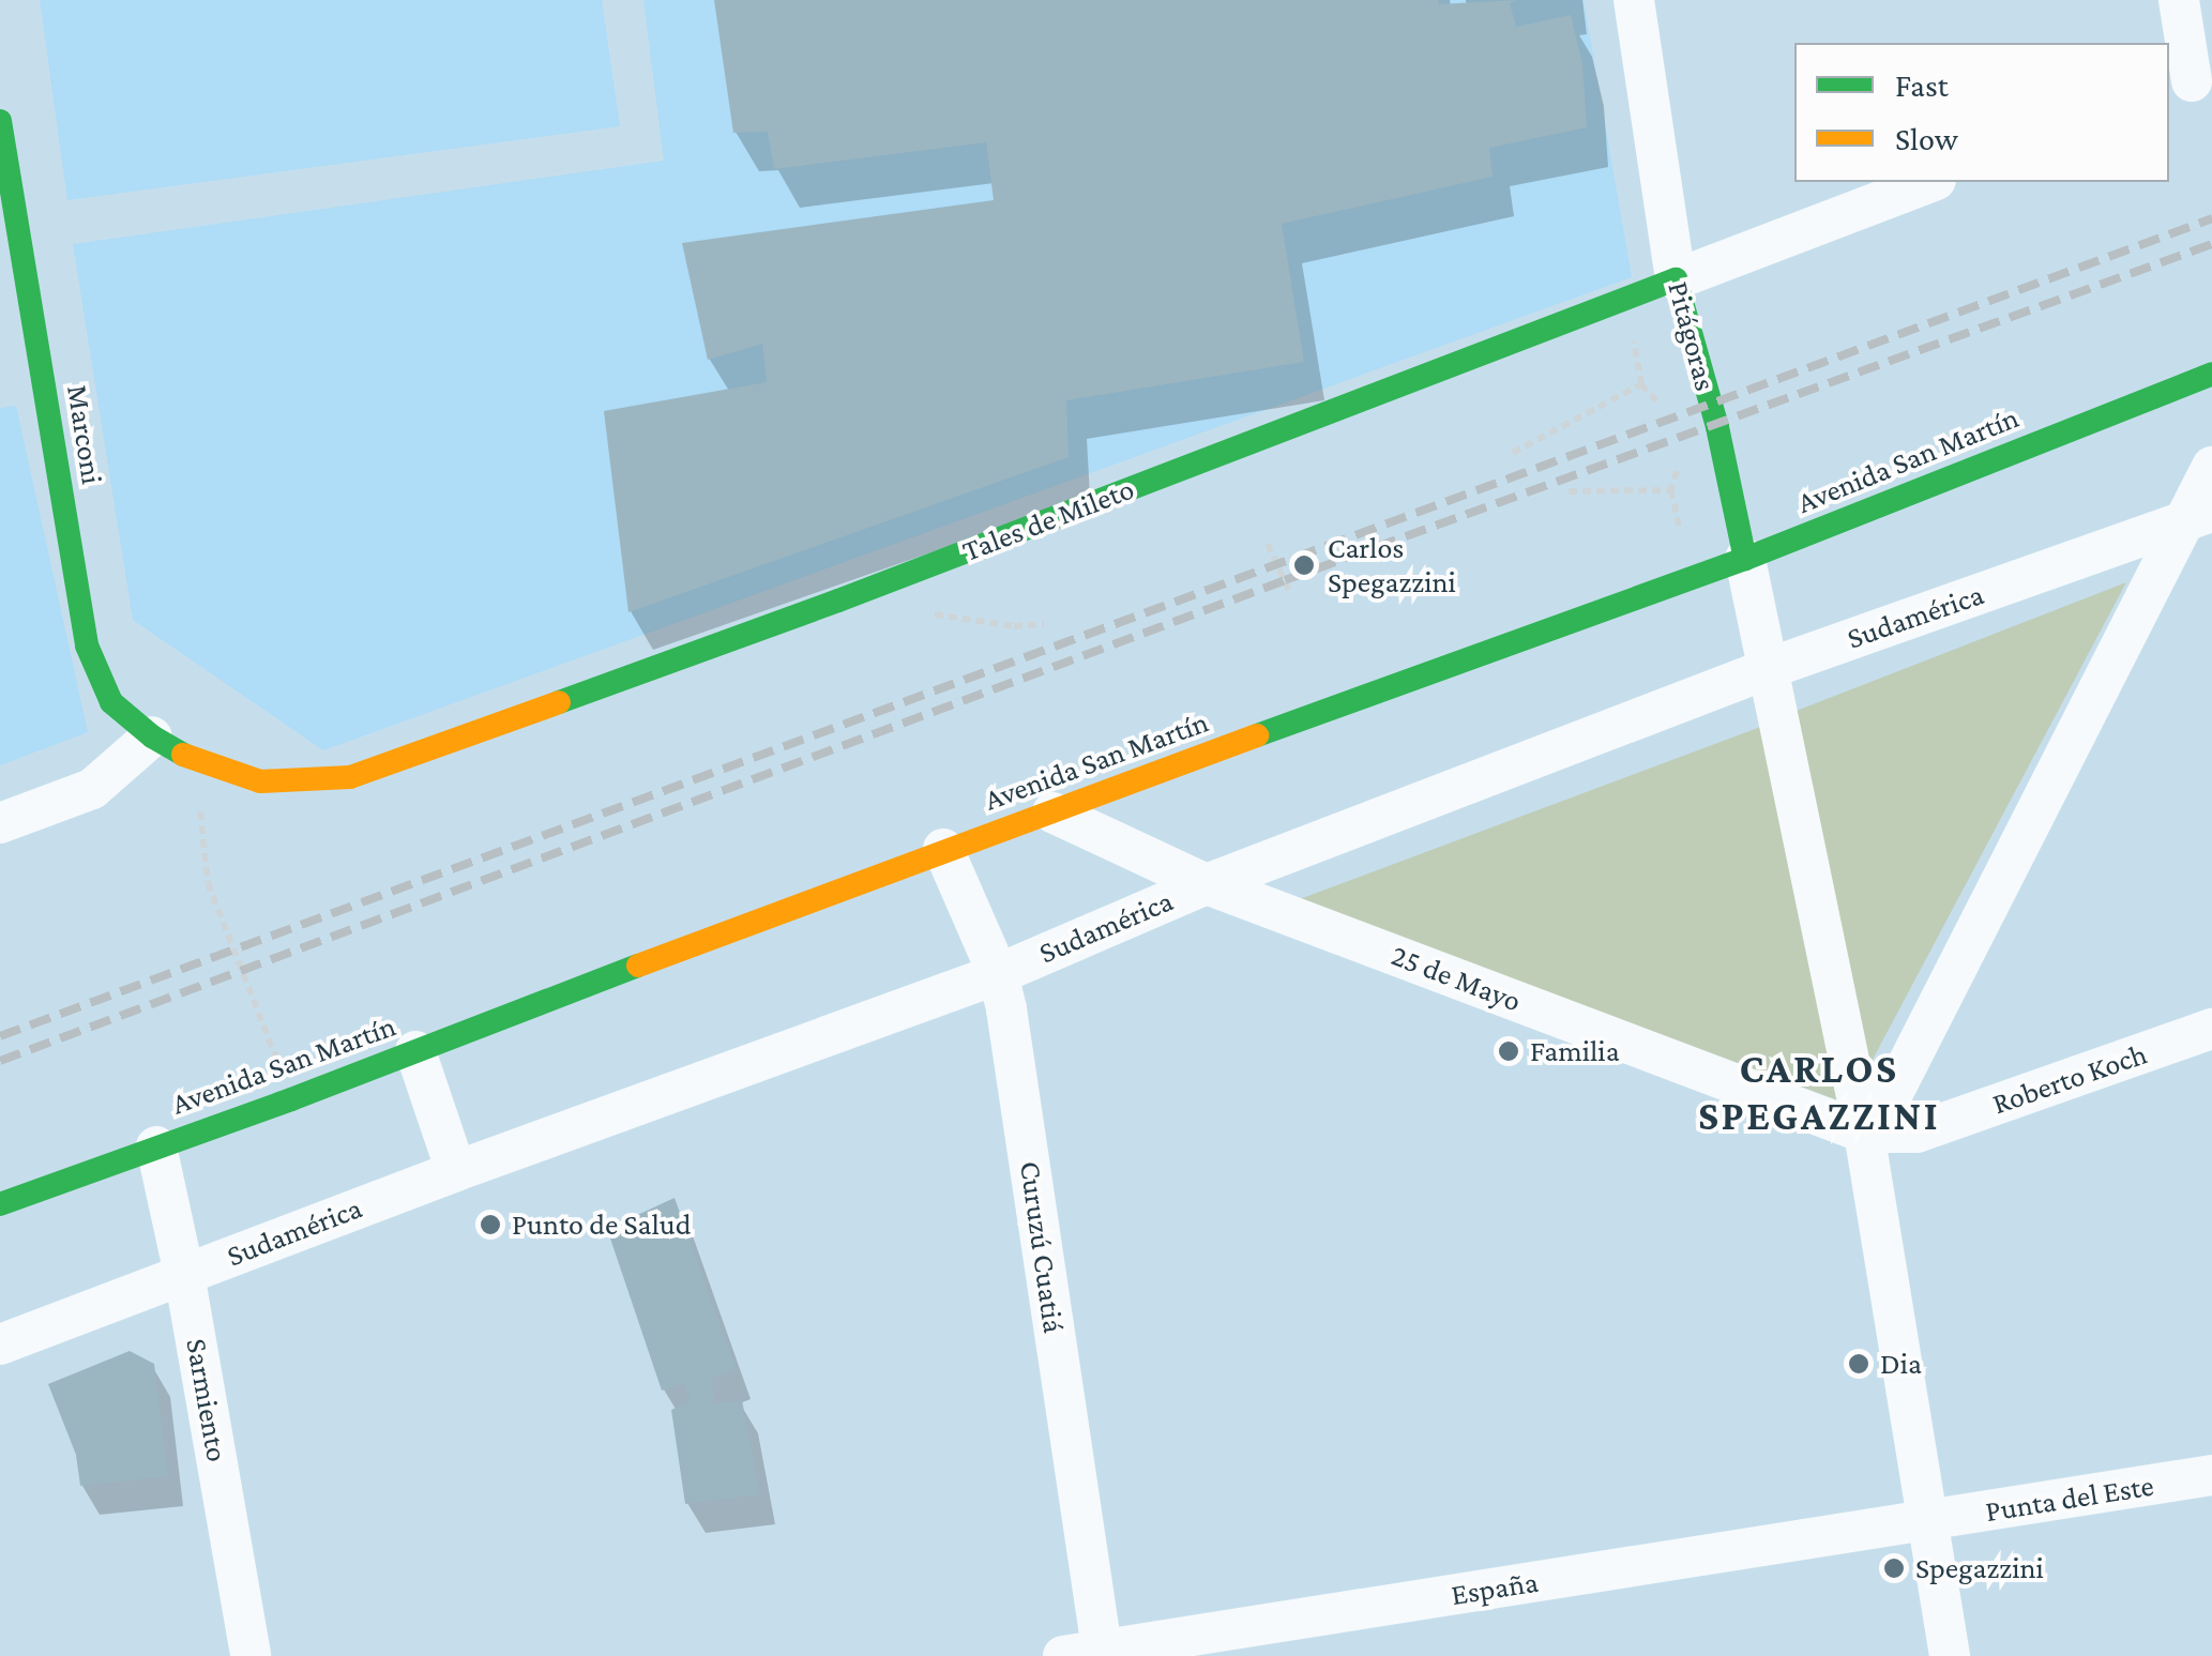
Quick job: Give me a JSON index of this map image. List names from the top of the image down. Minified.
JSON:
{"streets":{"street":["Pitágoras","Marconi","Avenida San Martín","Tales de Mileto","Sudamérica","25 de Mayo","Roberto Koch","Curuzú Cuatiá","Sarmiento","Punta del Este","España"]},"crossings":[["Pitágoras","Avenida San Martín"],["Pitágoras","Tales de Mileto"],["Pitágoras","Sudamérica"],["Pitágoras","25 de Mayo"],["Pitágoras","Roberto Koch"],["Marconi","Tales de Mileto"],["Avenida San Martín","25 de Mayo"],["Avenida San Martín","Curuzú Cuatiá"],["Avenida San Martín","Sarmiento"],["Sudamérica","25 de Mayo"],["Sudamérica","Curuzú Cuatiá"],["Sudamérica","Sarmiento"],["25 de Mayo","Roberto Koch"],["Curuzú Cuatiá","España"],["Punta del Este","España"]],"districts":["CARLOS SPEGAZZINI"],"places":["Carlos Spegazzini","Familia","Punto de Salud","Dia","Spegazzini"],"legend":["Fast","Slow"]}
